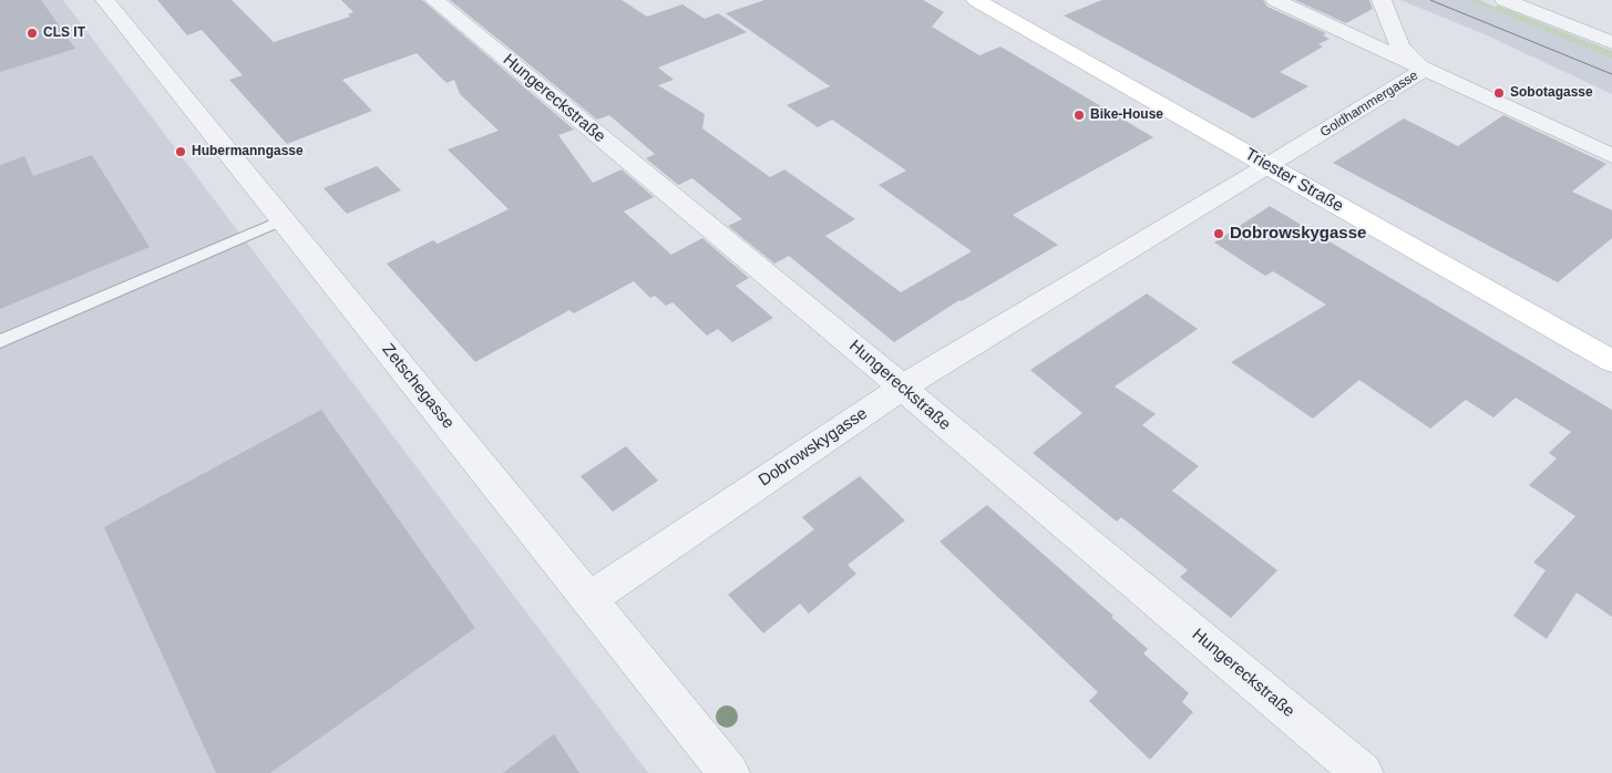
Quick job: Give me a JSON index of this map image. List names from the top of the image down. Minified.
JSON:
{"streets":{"main road":["Triester Straße"],"street":["Hungereckstraße","Goldhammergasse","Zetschegasse","Dobrowskygasse"]},"crossings":[["Hungereckstraße","Dobrowskygasse"],["Goldhammergasse","Triester Straße"],["Goldhammergasse","Dobrowskygasse"],["Triester Straße","Dobrowskygasse"],["Zetschegasse","Dobrowskygasse"]],"places":["CLS IT","Sobotagasse","Bike-House","Hubermanngasse","Dobrowskygasse"]}
